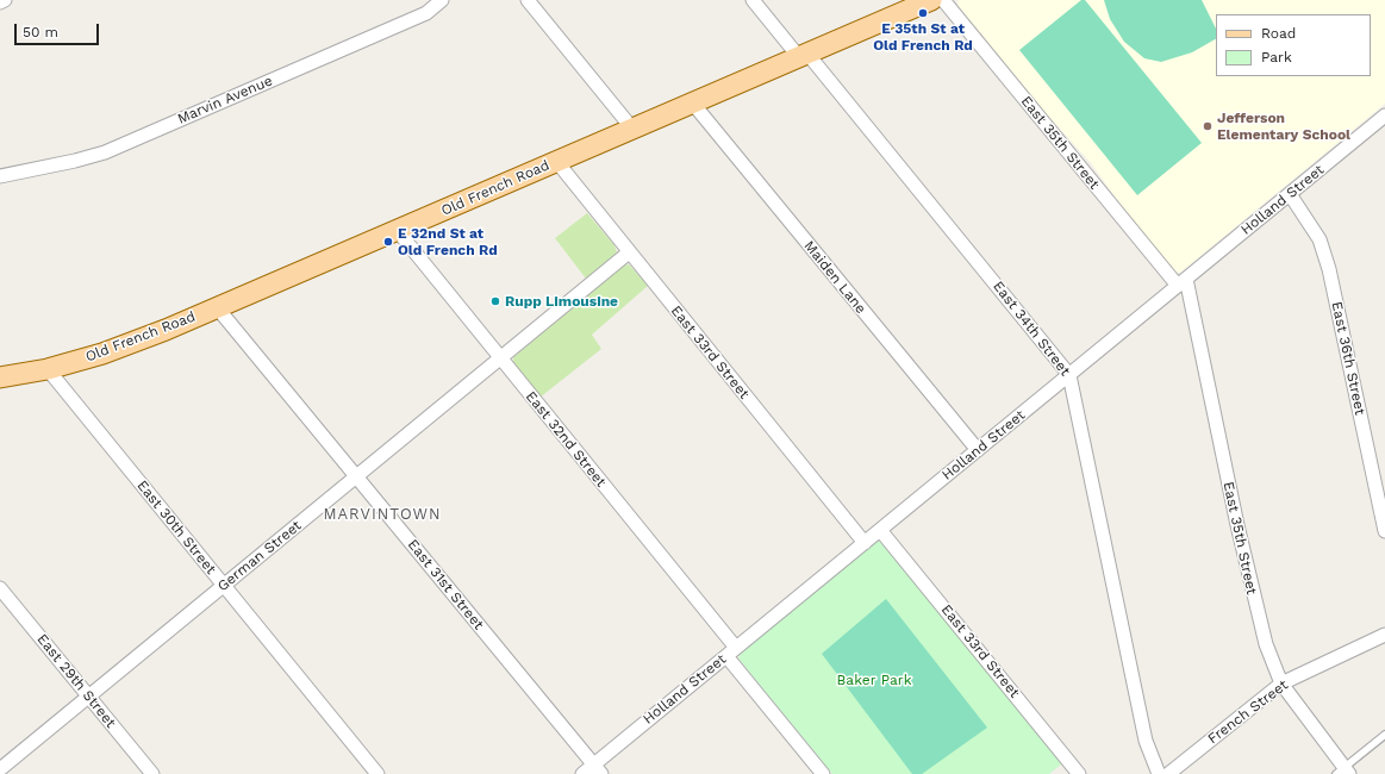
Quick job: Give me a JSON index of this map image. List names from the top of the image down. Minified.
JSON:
{"streets":{"main road":["Old French Road"],"street":["Marvin Avenue","East 35th Street","Holland Street","Maiden Lane","East 34th Street","East 33rd Street","East 36th Street","East 32nd Street","East 30th Street","German Street","East 31st Street","East 29th Street","French Street"]},"crossings":[["East 35th Street","Holland Street"],["East 35th Street","French Street"],["Old French Road","Maiden Lane"],["Old French Road","East 34th Street"],["Old French Road","East 33rd Street"],["Old French Road","East 32nd Street"],["Old French Road","East 30th Street"],["Old French Road","East 31st Street"],["Holland Street","Maiden Lane"],["Holland Street","East 34th Street"],["Holland Street","East 33rd Street"],["Holland Street","East 36th Street"],["Holland Street","East 32nd Street"],["Holland Street","East 31st Street"],["East 33rd Street","German Street"],["East 32nd Street","German Street"],["East 30th Street","German Street"],["German Street","East 31st Street"],["German Street","East 29th Street"]],"districts":["MARVINTOWN"],"parks":["Baker Park"],"places":["E 35th St at Old French Rd","Jefferson Elementary School","E 32nd St at Old French Rd","Rupp Limousine"],"legend":["Road","Park"],"scale_bar":"50 m"}
